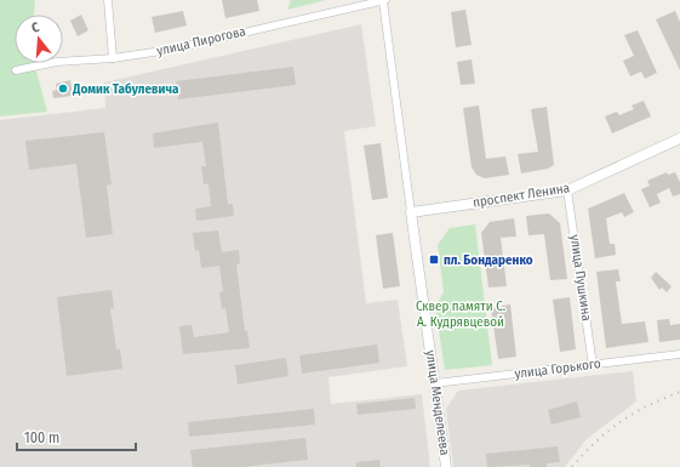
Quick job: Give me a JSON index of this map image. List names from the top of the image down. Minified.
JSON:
{"streets":{"main road":["проспект Ленина","улица Менделеева"],"street":["улица Пирогова","улица Пушкина","улица Горького"]},"crossings":[["проспект Ленина","улица Пушкина"],["проспект Ленина","улица Менделеева"],["улица Пушкина","улица Горького"],["улица Горького","улица Менделеева"]],"parks":["Сквер памяти С. А. Кудрявцевой"],"places":{"other":["Домик Табулевича"],"transit":["пл. Бондаренко"]},"scale_bar":"100 m","north":"top"}
